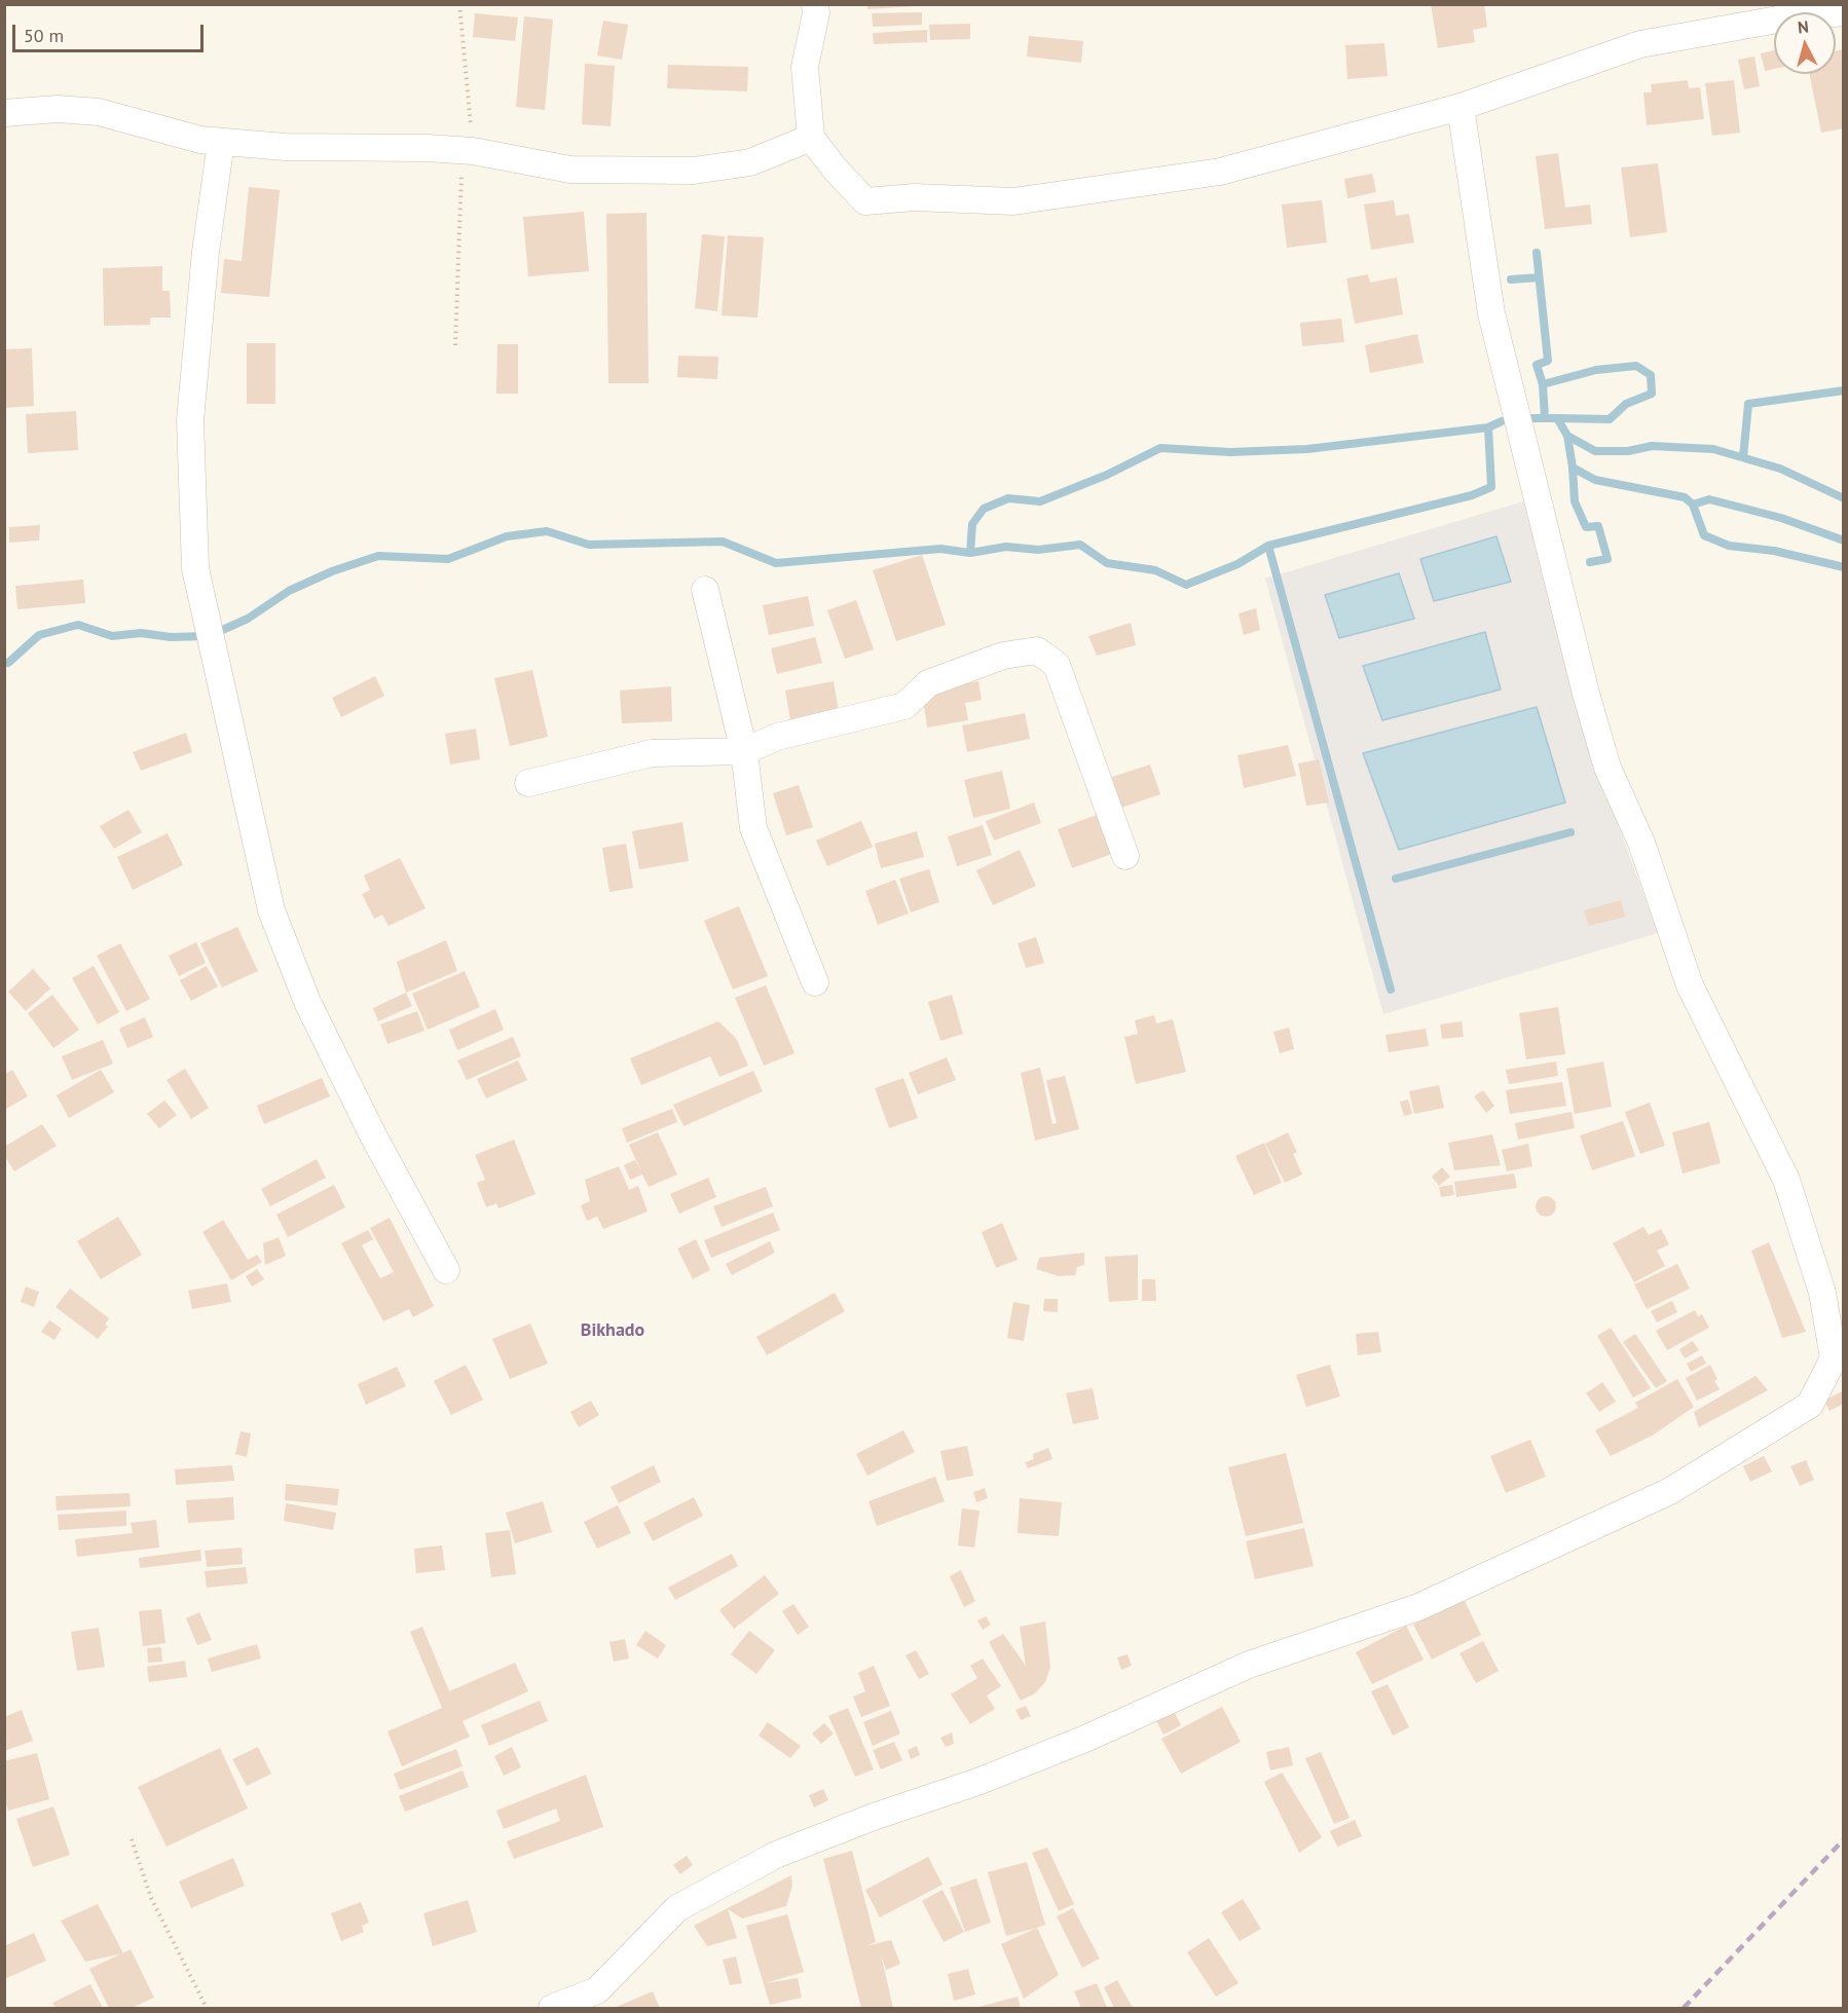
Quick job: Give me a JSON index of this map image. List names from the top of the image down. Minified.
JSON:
{"districts":["Bikhado"],"scale_bar":"50 m","north":"top"}
